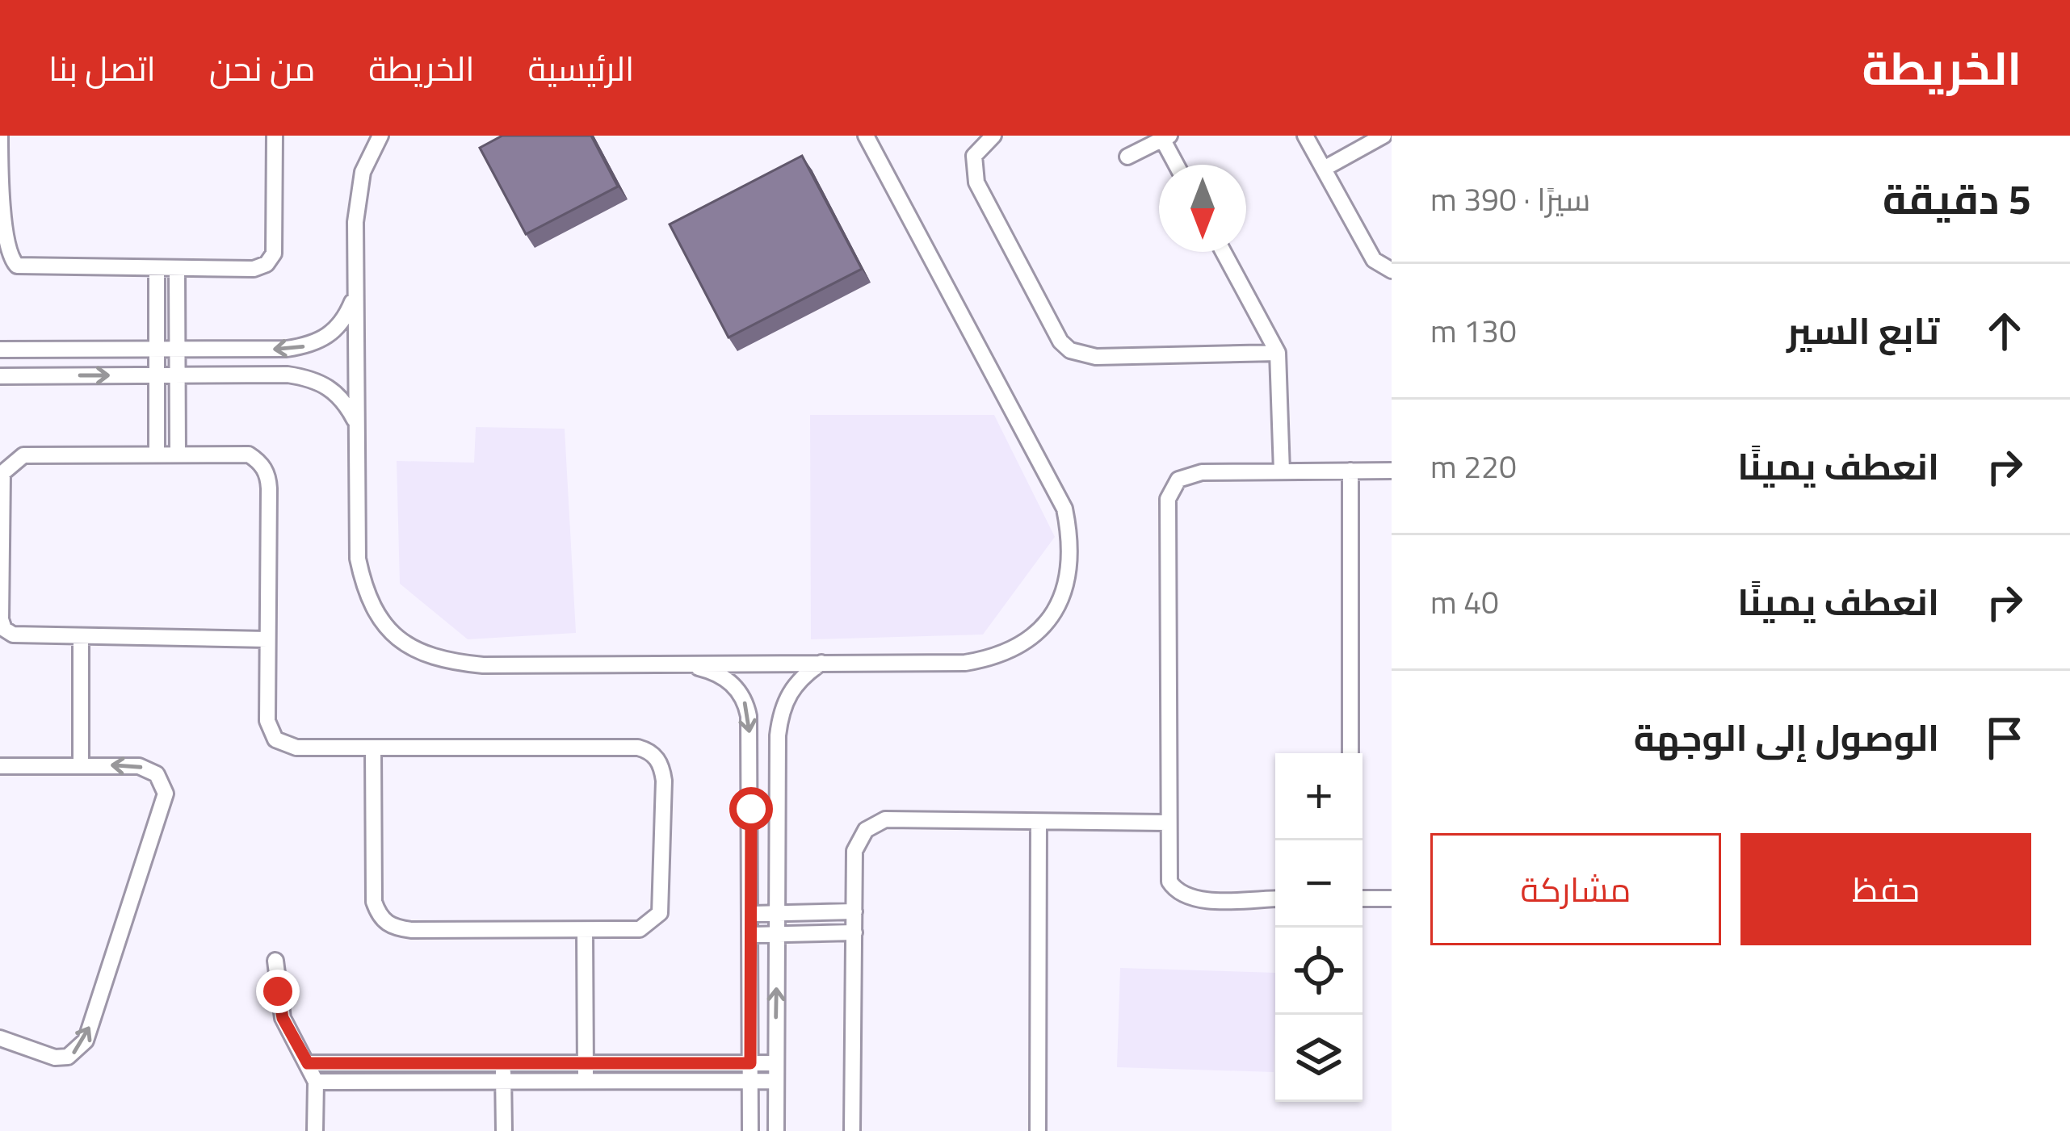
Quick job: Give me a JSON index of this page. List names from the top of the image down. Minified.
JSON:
{"north":"bottom","page":{"header":"الخريطة","nav":["الرئيسية","الخريطة","من نحن","اتصل بنا"],"heading":["5 دقيقة","سيرًا · 390 m"],"list":[["تابع السير","130 m"],["انعطف يمينًا","220 m"],["انعطف يمينًا","40 m"],"الوصول إلى الوجهة"],"map_buttons":["+","−"],"buttons":["حفظ","مشاركة"]}}
